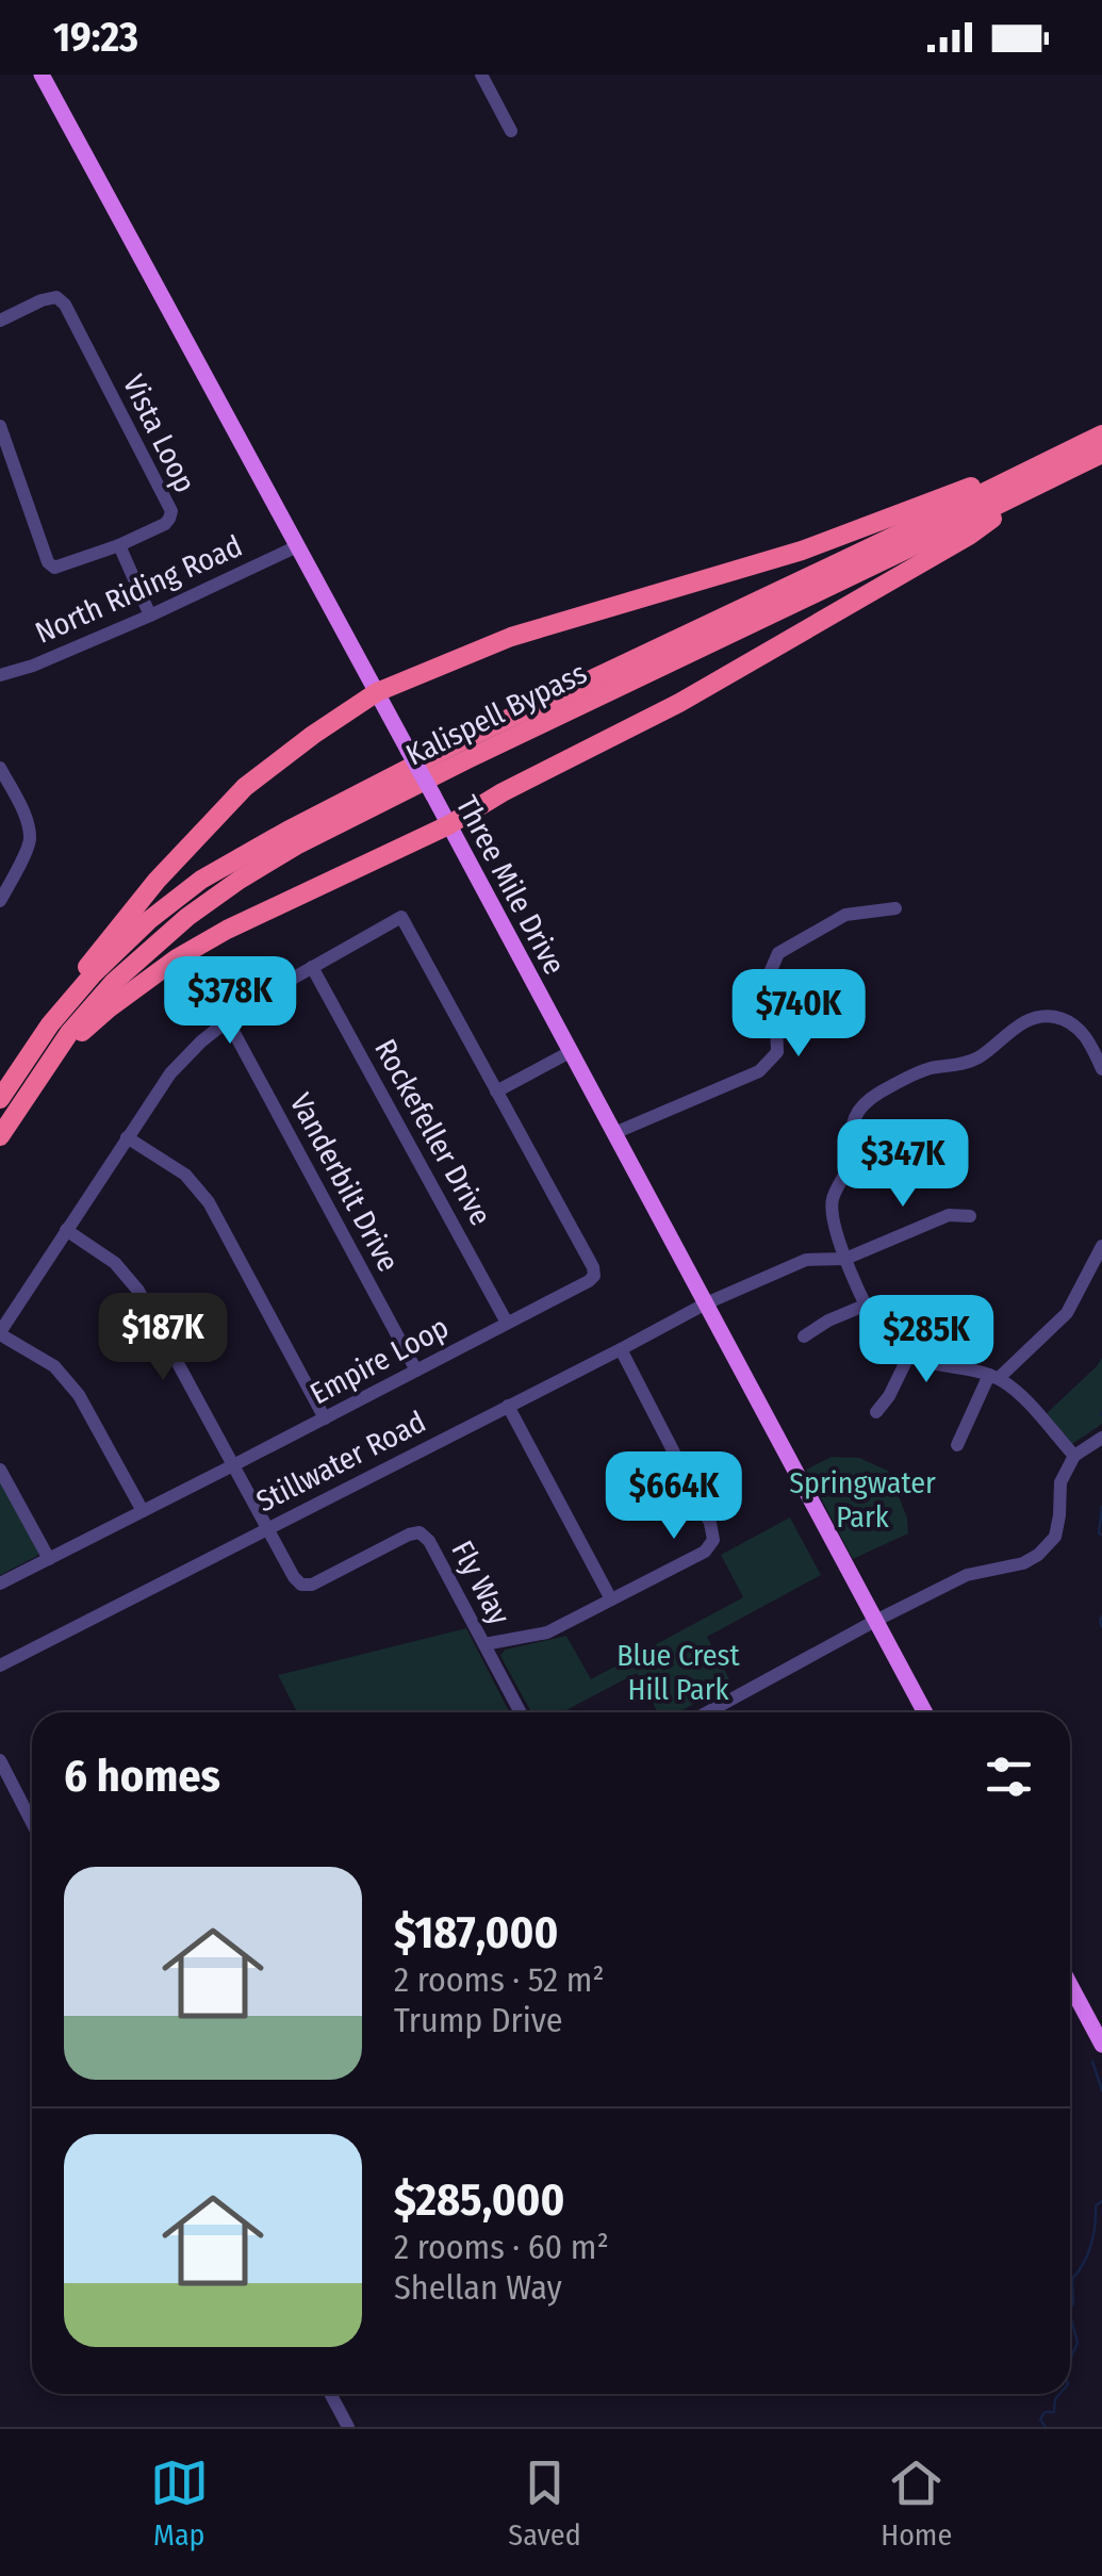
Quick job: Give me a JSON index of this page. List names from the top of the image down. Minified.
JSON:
{"streets":{"highway":["Kalispell Bypass"],"main road":["Three Mile Drive"],"street":["Vista Loop","North Riding Road","Rockefeller Drive","Vanderbilt Drive","Empire Loop","Stillwater Road","Fly Way"]},"crossings":[["North Riding Road","Three Mile Drive"],["Three Mile Drive","Stillwater Road"],["Rockefeller Drive","Empire Loop"],["Vanderbilt Drive","Empire Loop"],["Stillwater Road","Fly Way"]],"parks":["Springwater Park","Blue Crest Hill Park"],"page":{"status":"19:23","price":["$378K","$740K","$347K","$187K","$285K","$664K"],"heading":"6 homes","list":[{"name":"$187,000","note":"2 rooms · 52 m² · Trump Drive"},{"name":"$285,000","note":"2 rooms · 60 m² · Shellan Way"}],"tabs":["Map","Saved","Home"]}}
